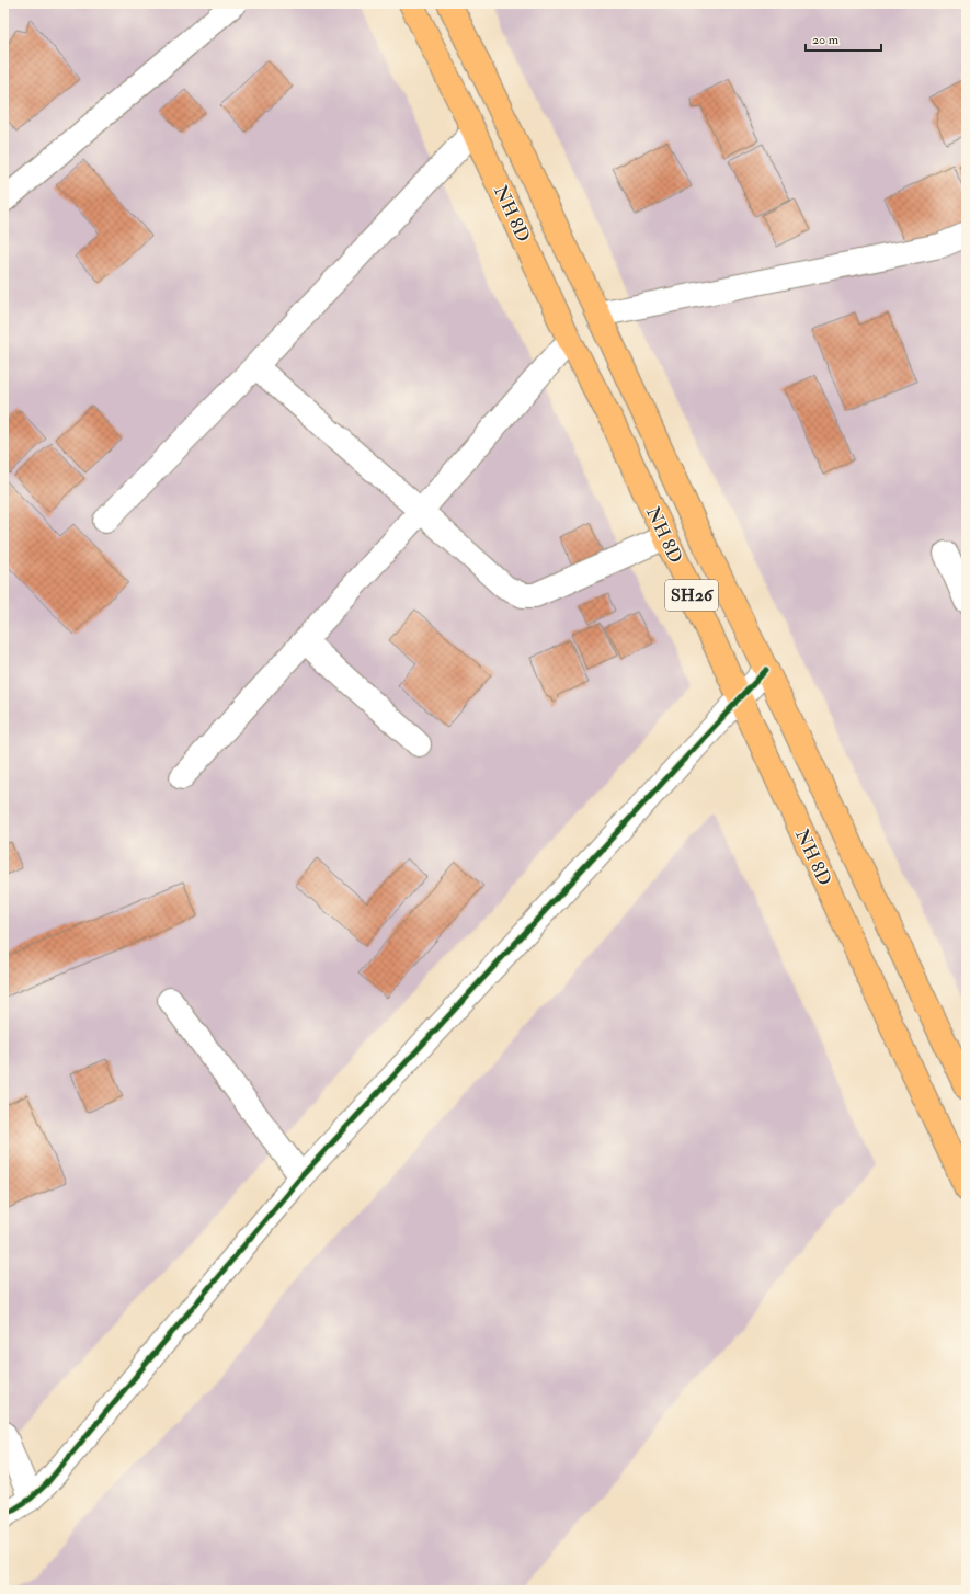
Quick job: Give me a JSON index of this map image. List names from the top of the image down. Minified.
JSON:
{"streets":{"main road":["NH 8D","SH26"]},"scale_bar":"20 m"}
